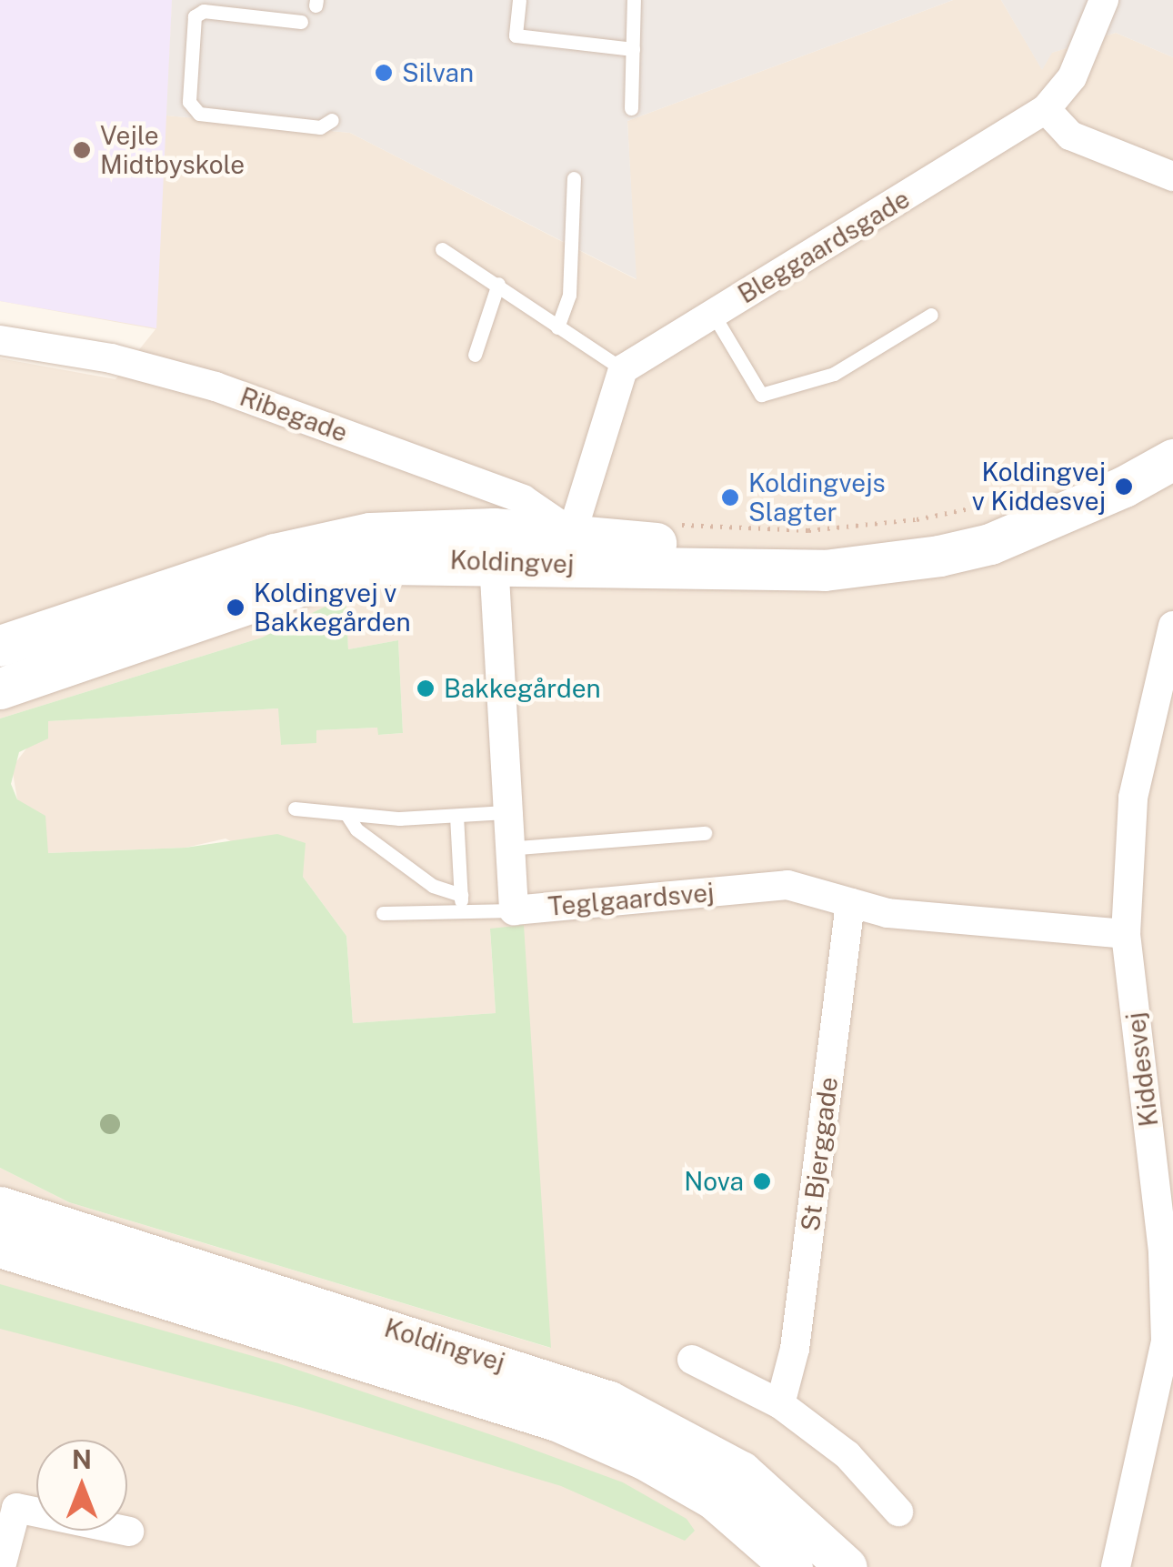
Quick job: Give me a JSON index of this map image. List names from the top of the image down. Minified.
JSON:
{"streets":{"main road":["Koldingvej"],"street":["Bleggaardsgade","Ribegade","Teglgaardsvej","Kiddesvej","St Bjerggade"]},"crossings":[["Ribegade","Koldingvej"],["Koldingvej","Teglgaardsvej"],["Teglgaardsvej","Kiddesvej"],["Teglgaardsvej","St Bjerggade"]],"places":["Silvan","Vejle Midtbyskole","Koldingvej v Kiddesvej","Koldingvejs Slagter","Koldingvej v Bakkegården","Bakkegården","Nova"],"north":"top"}
